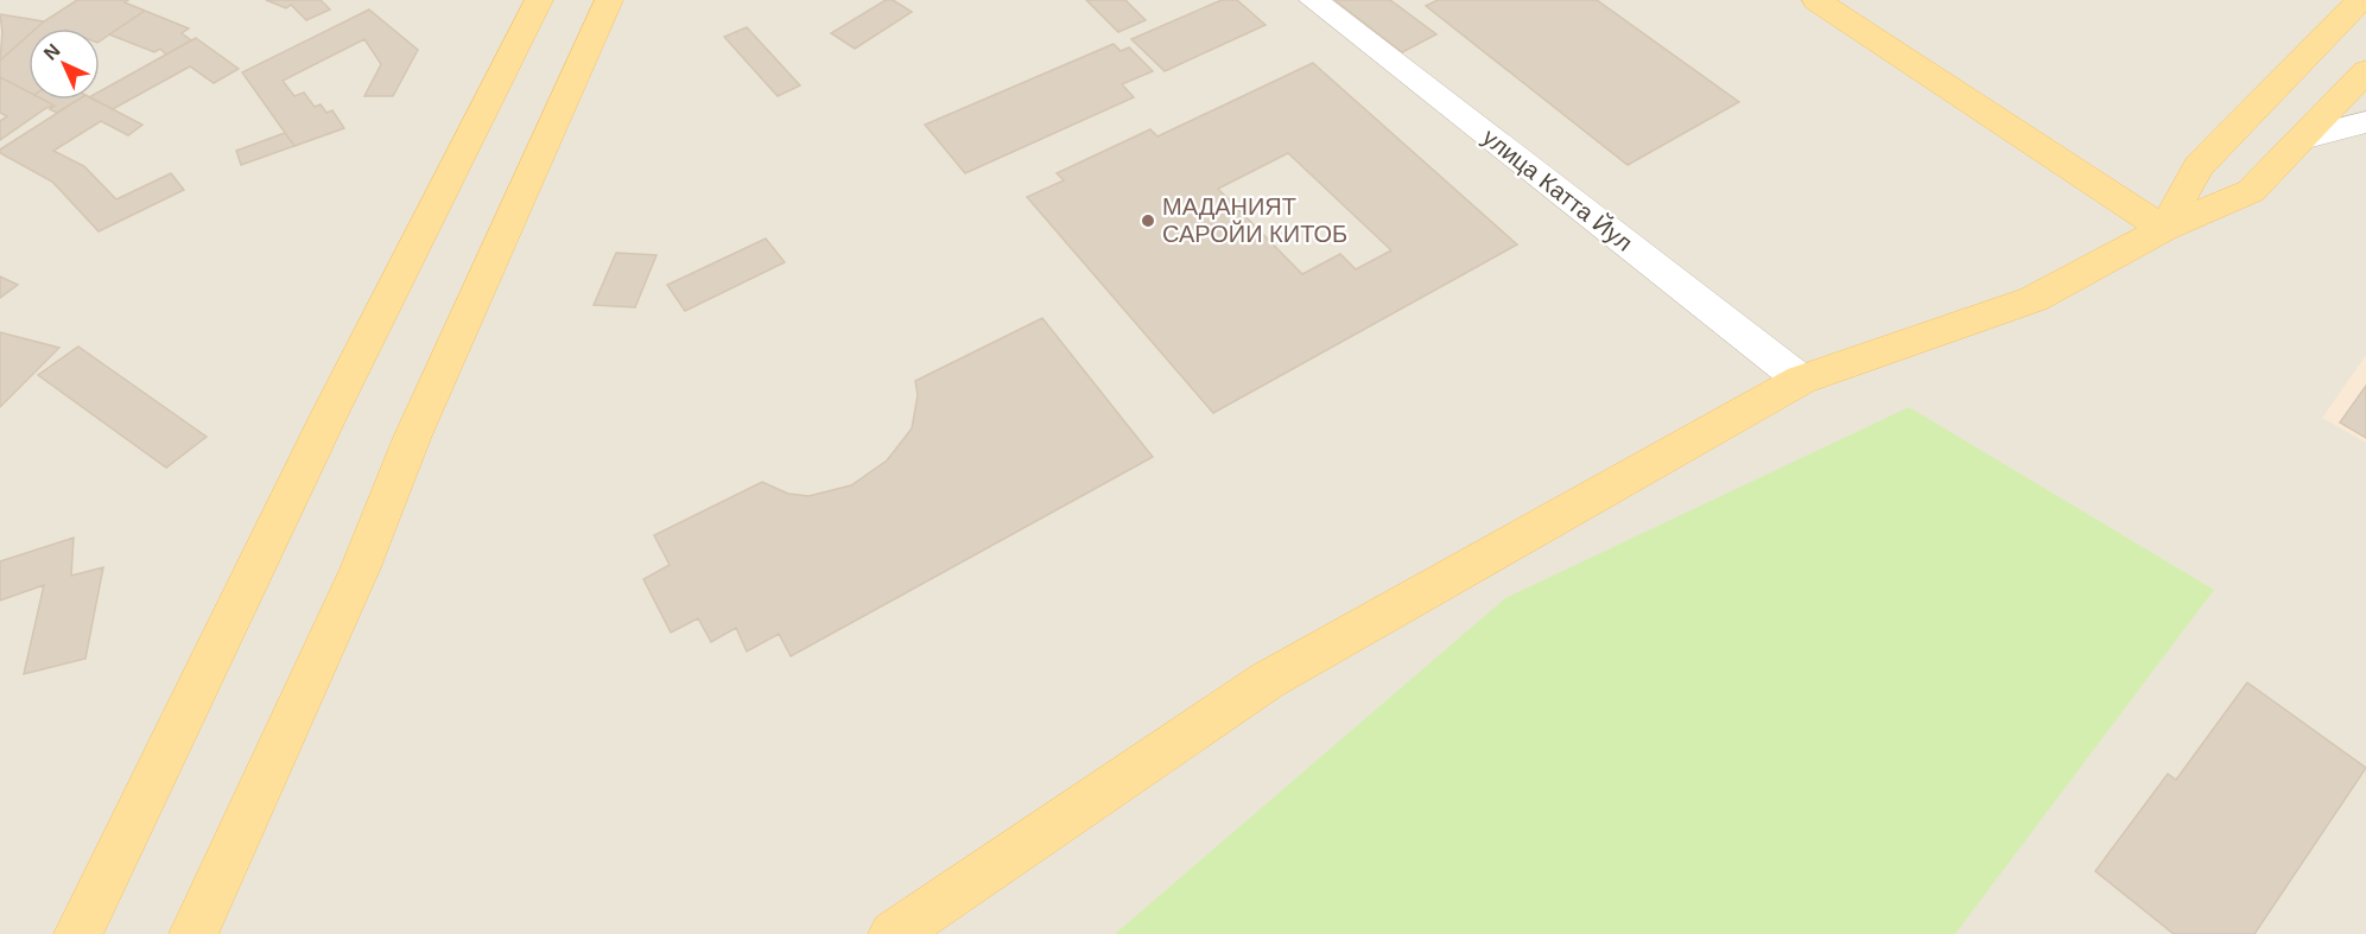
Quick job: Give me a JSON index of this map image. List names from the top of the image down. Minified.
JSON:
{"streets":{"lane":["улица Катта Йул"]},"places":["МАДАНИЯТ САРОЙИ КИТОБ"],"north":"top left"}
